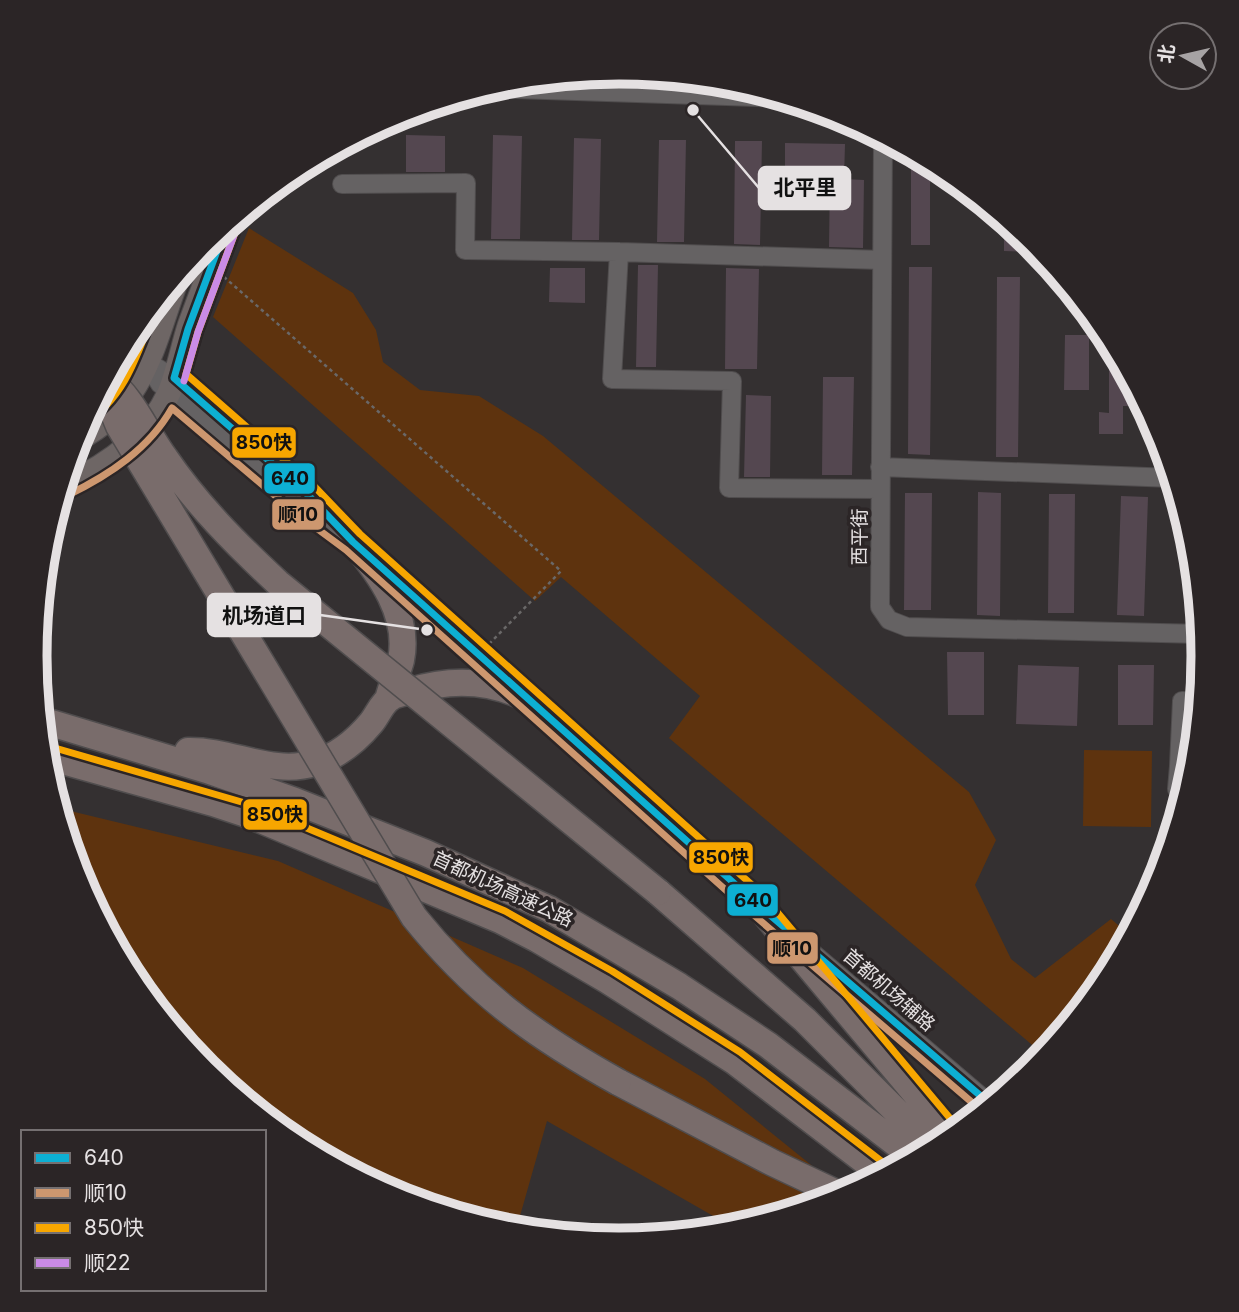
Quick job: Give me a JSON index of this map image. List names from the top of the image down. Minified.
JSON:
{"streets":{"highway":["首都机场高速公路"],"street":["西平街","首都机场辅路"]},"places":["北平里","机场道口"],"lines":["transit line 850快","transit line 顺22","transit line 640","transit line 顺10"],"legend":["640","顺10","850快","顺22"],"north":"left"}
